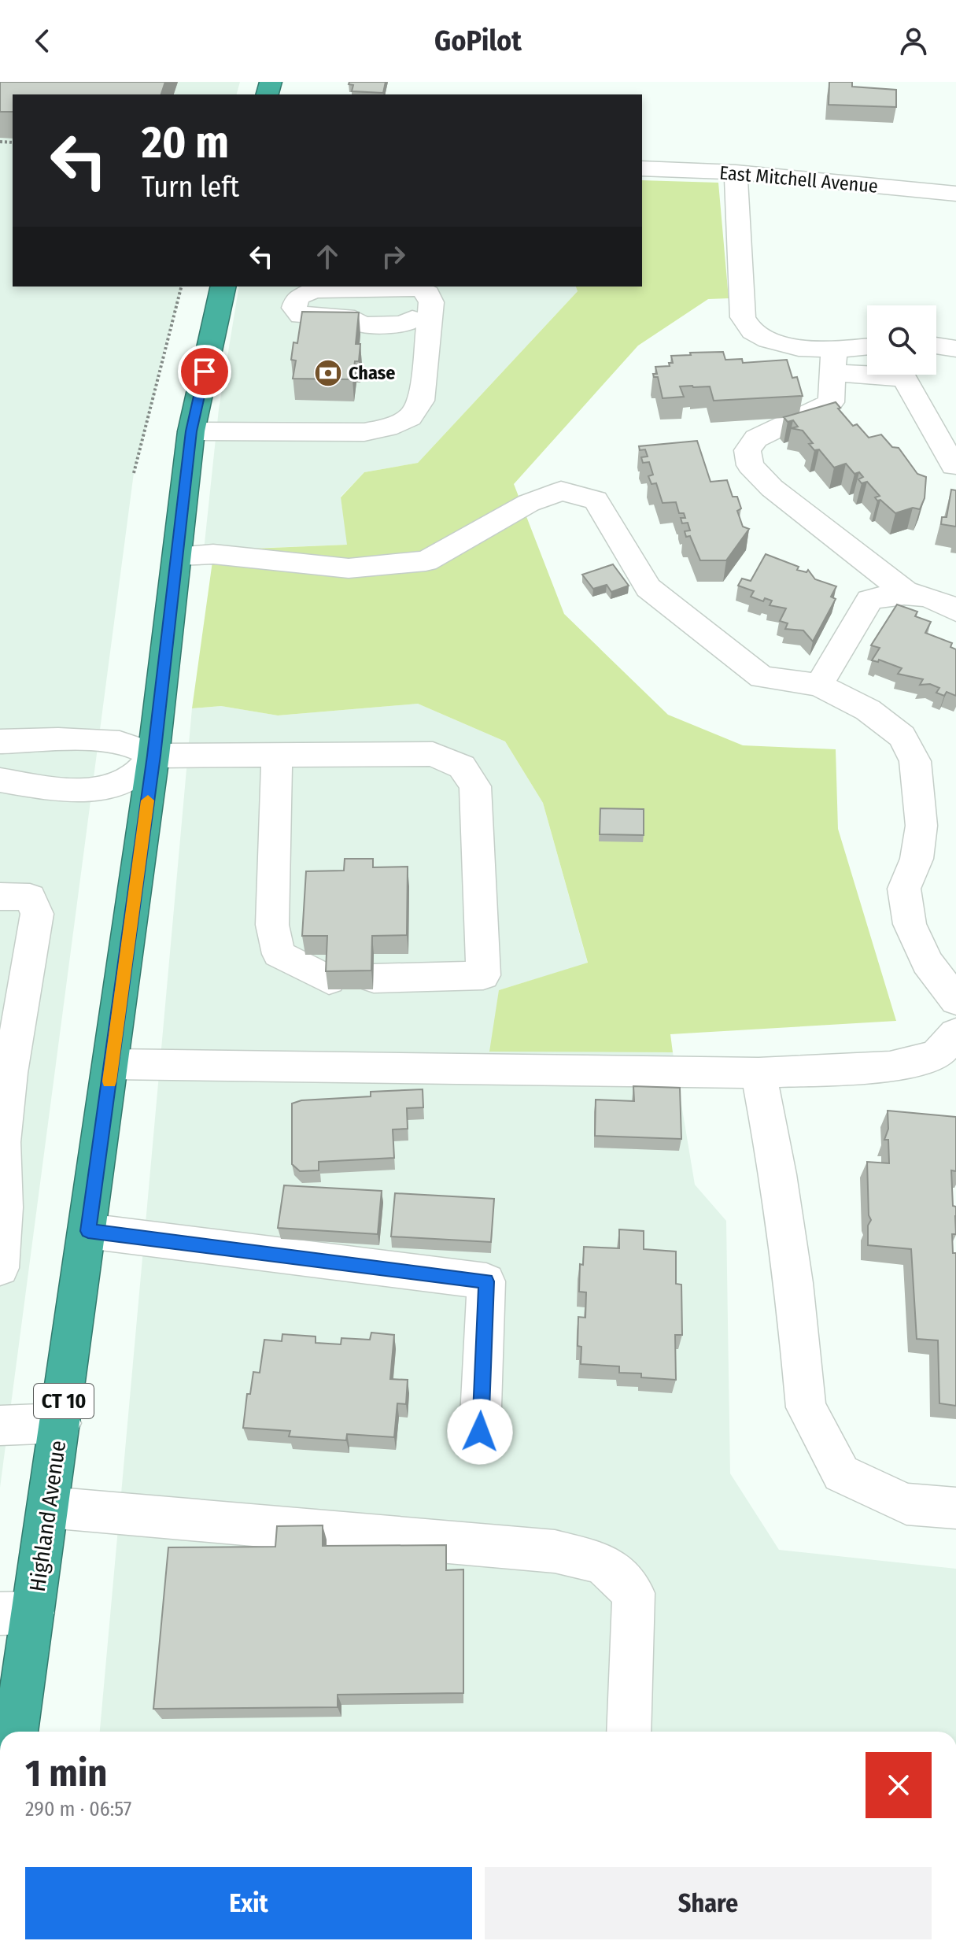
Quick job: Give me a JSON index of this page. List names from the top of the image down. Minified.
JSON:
{"streets":{"highway":["CT 10","Highland Avenue"],"street":["East Mitchell Avenue"]},"places":{"bank":["Chase"]},"page":{"header":"GoPilot","turn":["20 m","Turn left"],"heading":["1 min","290 m · 06:57"],"buttons":["Exit","Share"]}}
